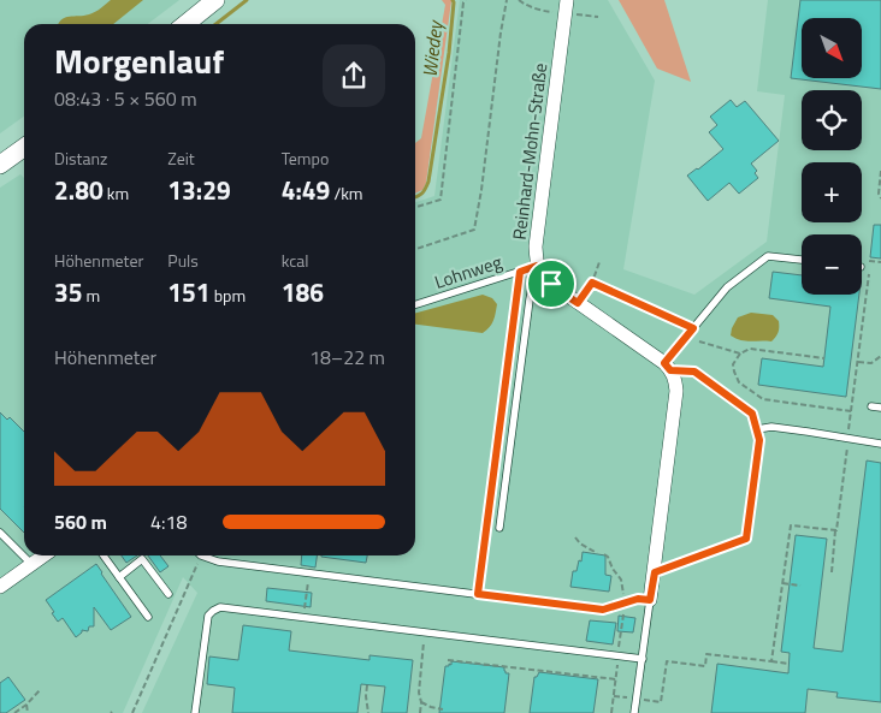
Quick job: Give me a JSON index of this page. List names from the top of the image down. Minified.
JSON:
{"streets":{"street":["Reinhard-Mohn-Straße"],"lane":["Lohnweg"]},"crossings":[["Reinhard-Mohn-Straße","Lohnweg"]],"water":["Wiedey"],"north":"bottom right","page":{"map_buttons":["+","−"],"heading":["Morgenlauf","08:43 · 5 × 560 m"],"stats":[["Distanz","2.80 km"],["Zeit","13:29"],["Tempo","4:49 /km"],["Höhenmeter","35 m"],["Puls","151 bpm"],["kcal","186"]],"chart":["Höhenmeter","18–22 m"],"list":[{"name":"560 m","note":"4:18"}]}}
